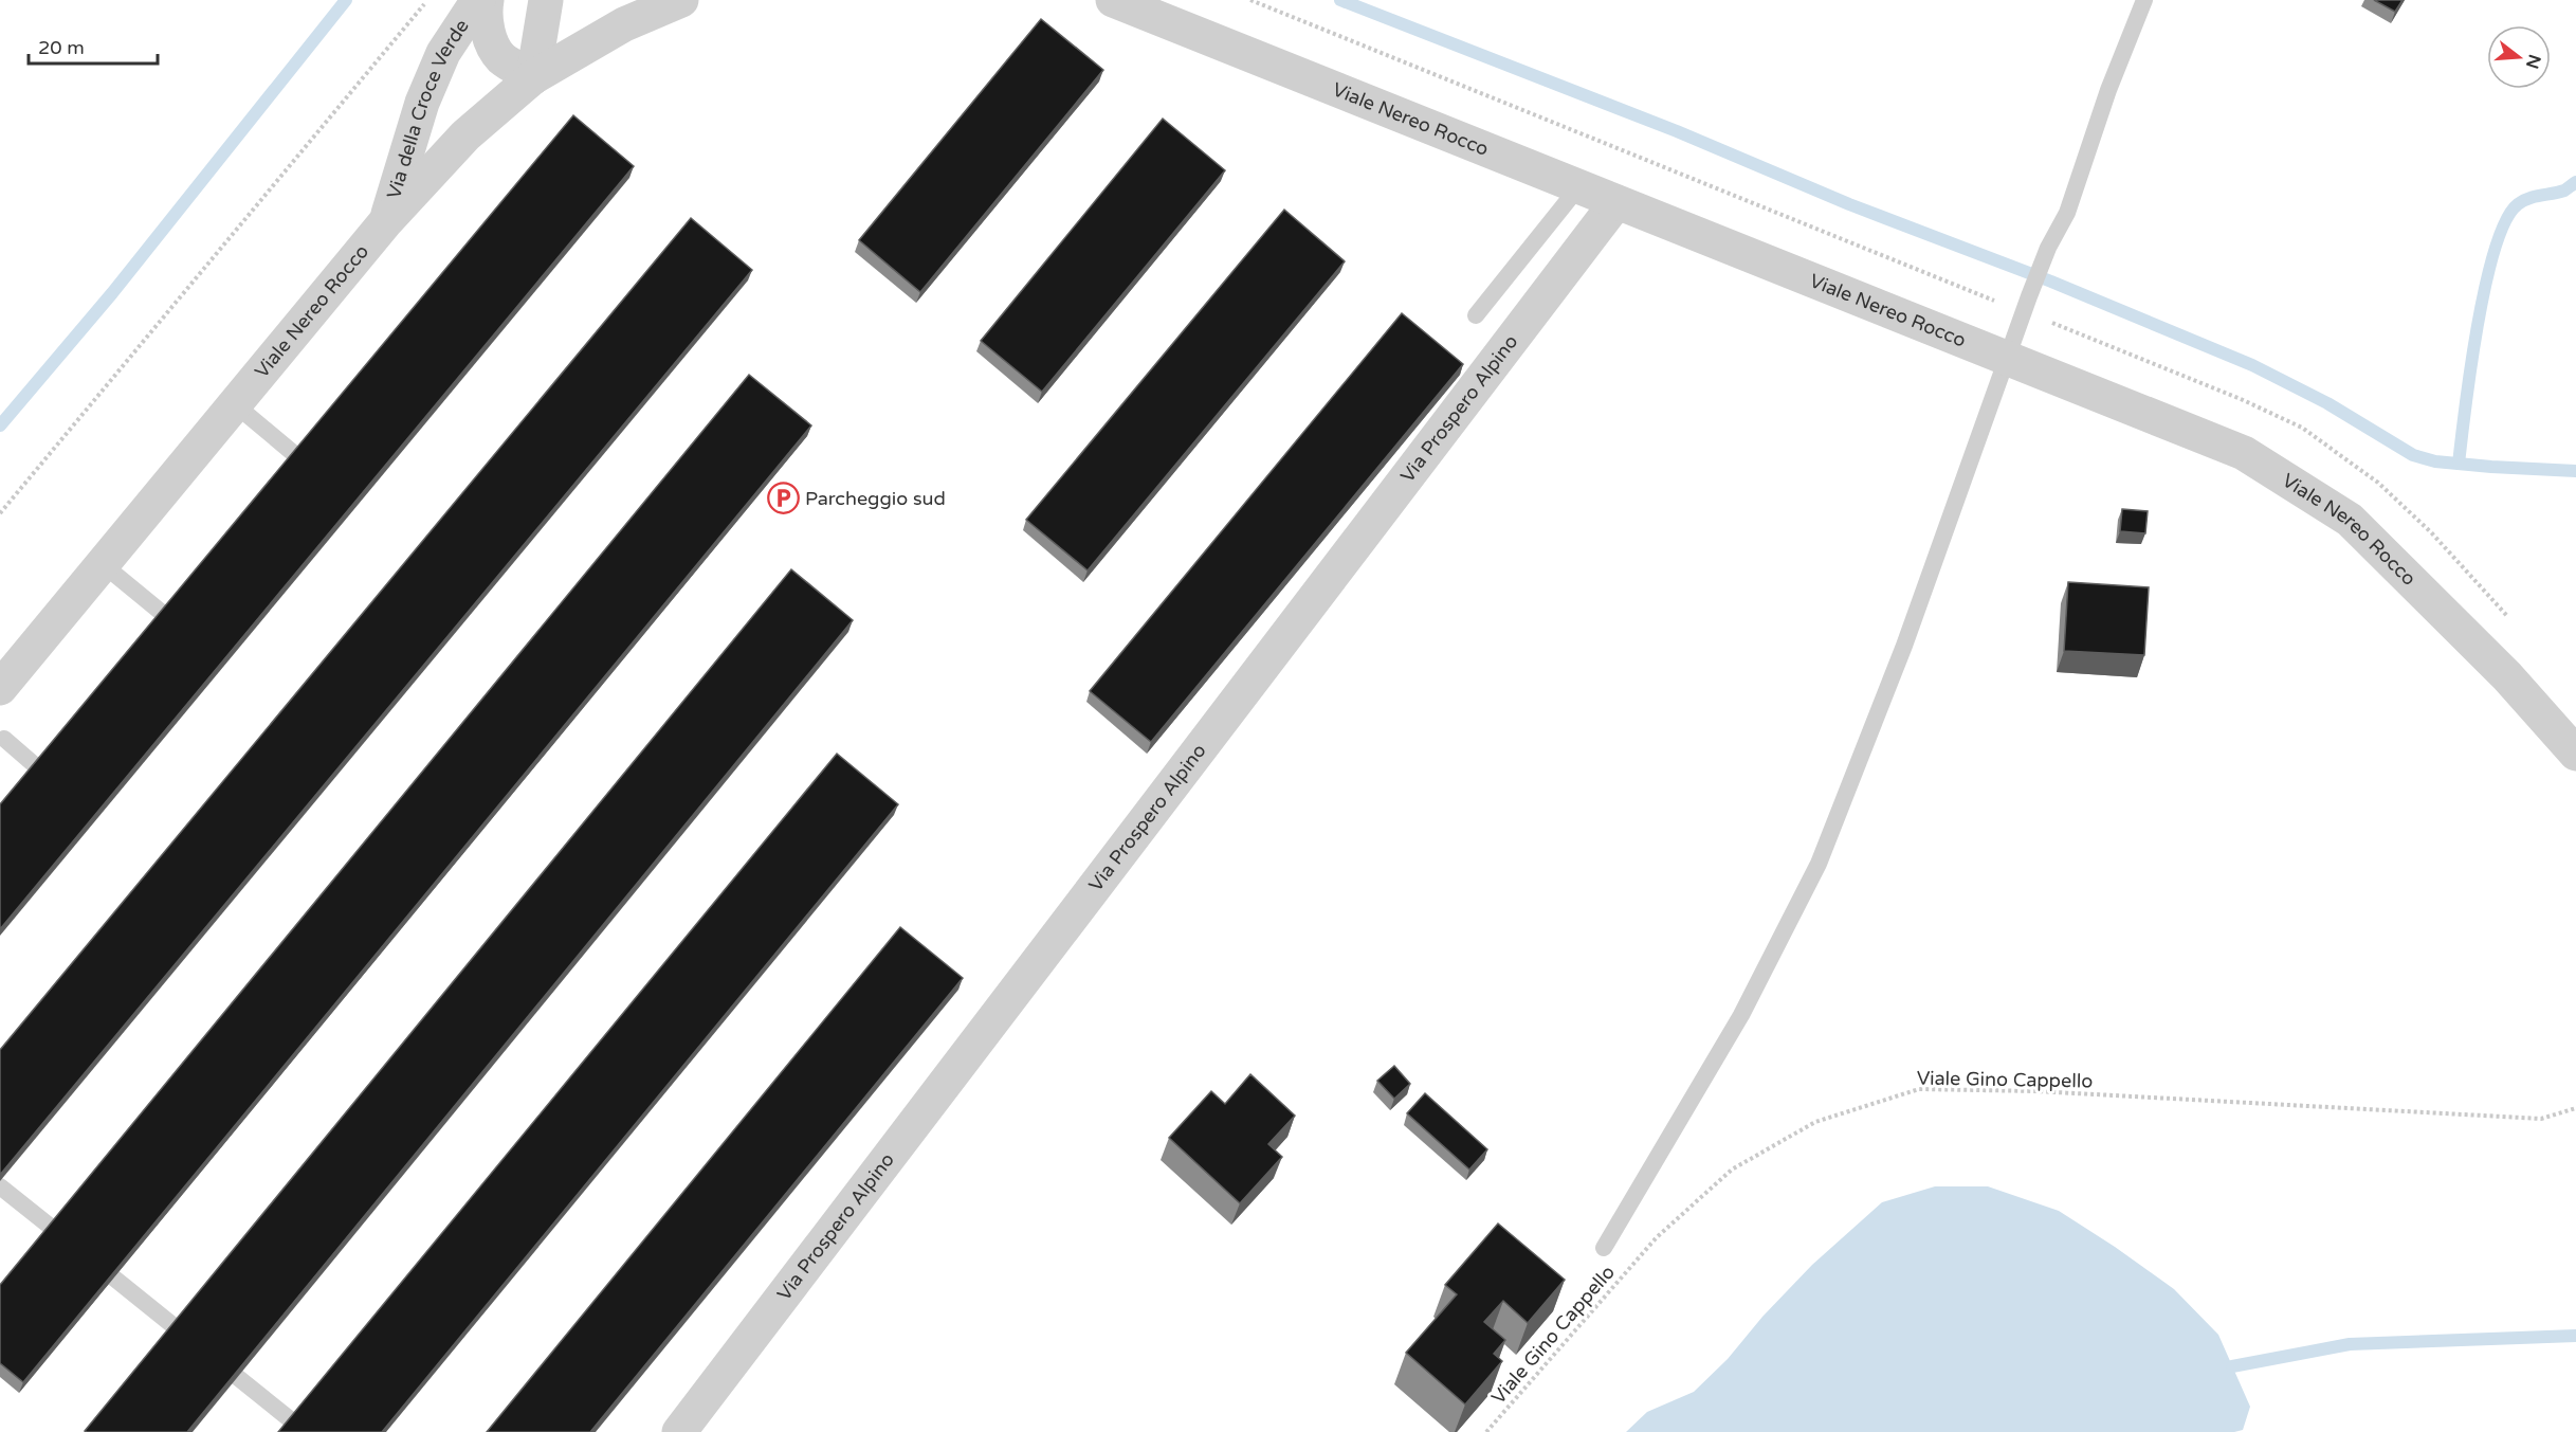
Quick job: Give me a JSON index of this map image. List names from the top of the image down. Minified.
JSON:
{"streets":{"street":["Via della Croce Verde","Viale Nereo Rocco","Via Prospero Alpino"],"path":["Viale Gino Cappello"]},"crossings":[["Via della Croce Verde","Viale Nereo Rocco"],["Viale Nereo Rocco","Via Prospero Alpino"]],"places":{"parking":["Parcheggio sud"]},"scale_bar":"20 m","north":"right"}
